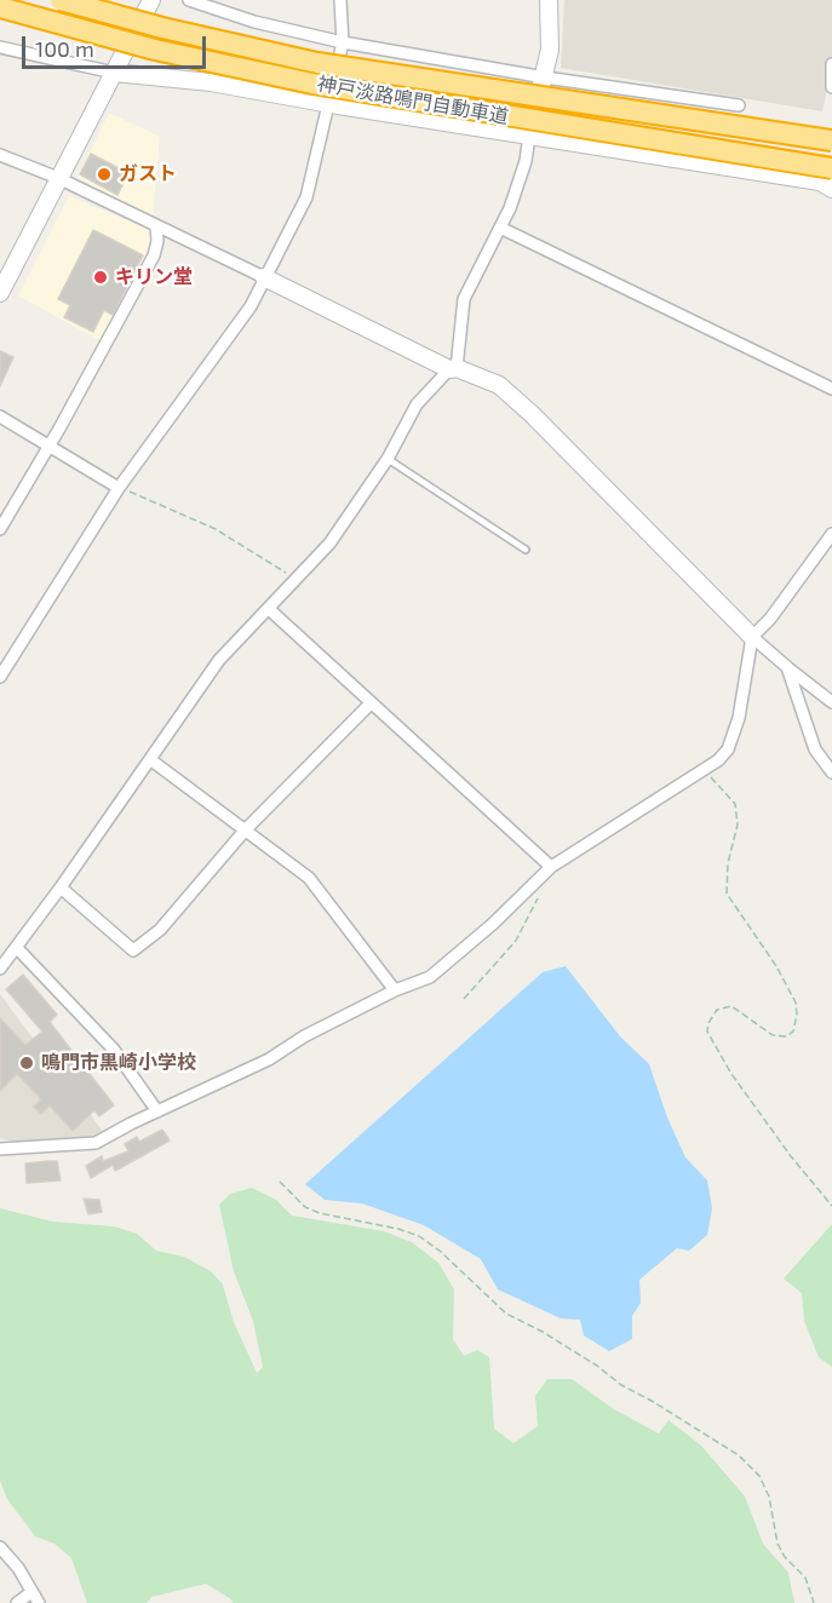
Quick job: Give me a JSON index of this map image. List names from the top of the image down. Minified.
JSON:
{"streets":{"highway":["神戸淡路鳴門自動車道"]},"places":["ガスト","キリン堂","鳴門市黒崎小学校"],"scale_bar":"100 m"}
